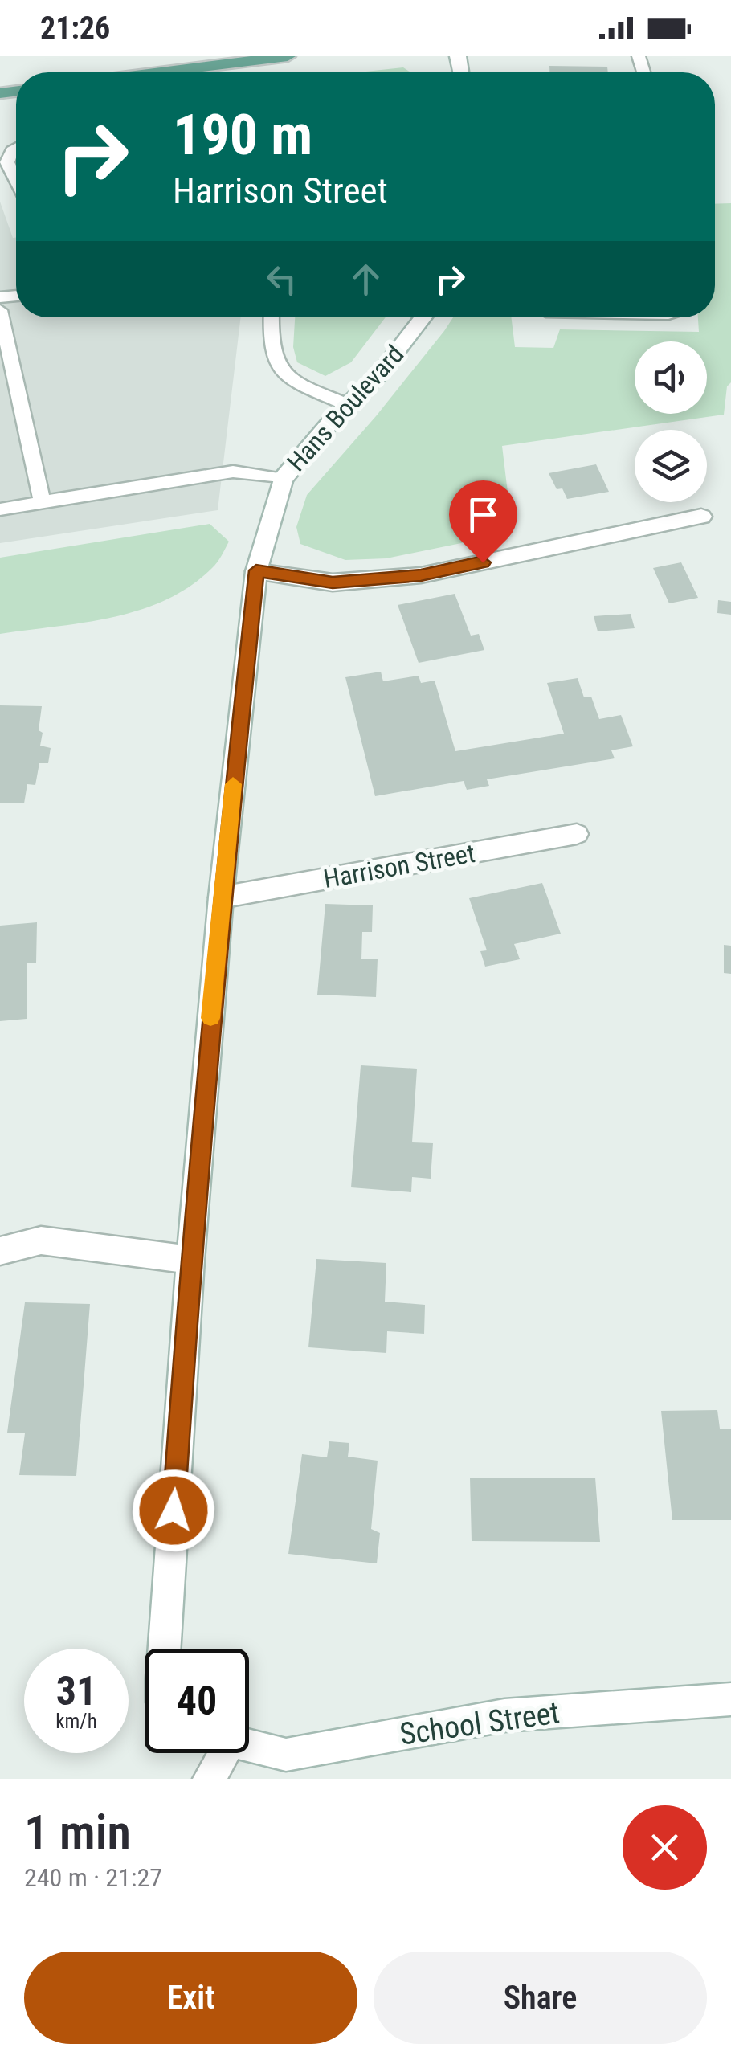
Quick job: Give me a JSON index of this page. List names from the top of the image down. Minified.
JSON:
{"streets":{"street":["Hans Boulevard","Harrison Street","School Street"]},"crossings":[["Hans Boulevard","Harrison Street"]],"page":{"status":"21:26","turn":["190 m","Harrison Street"],"speed":"31 km/h","limit":"40","heading":["1 min","240 m · 21:27"],"buttons":["Exit","Share"]}}
